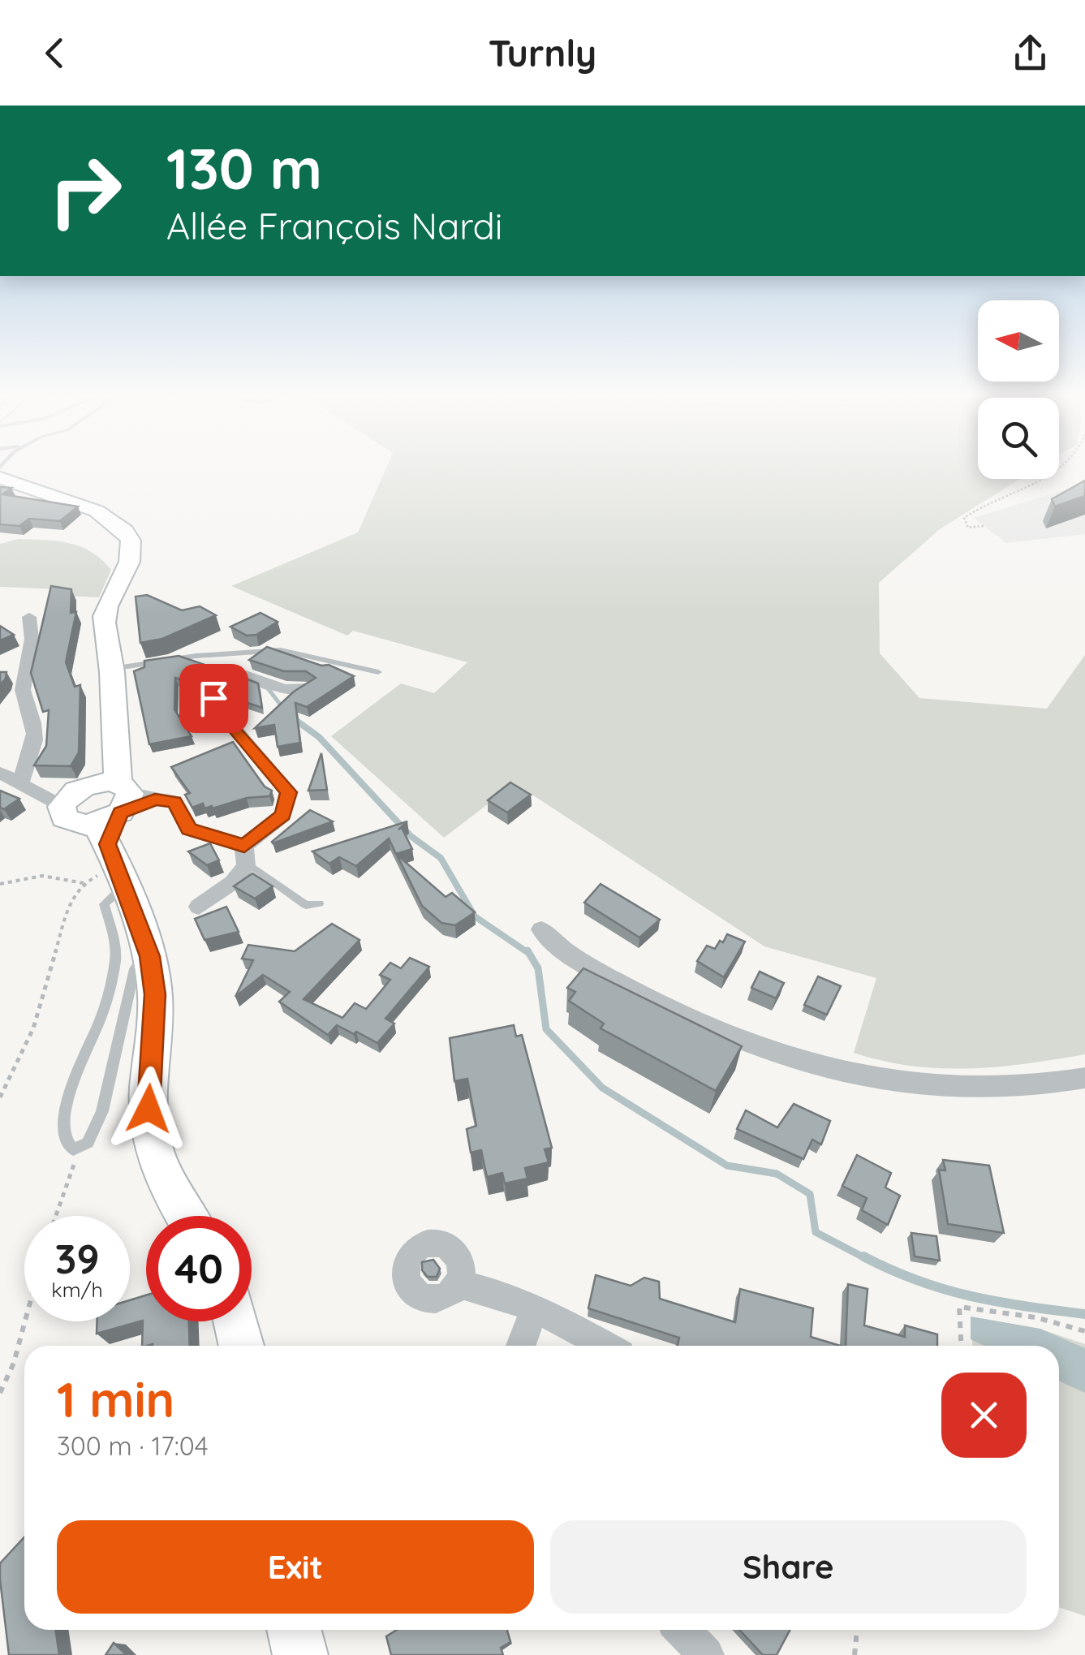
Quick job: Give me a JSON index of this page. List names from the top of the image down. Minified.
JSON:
{"north":"left","page":{"header":"Turnly","turn":["130 m","Allée François Nardi"],"speed":"39 km/h","limit":"40","heading":["1 min","300 m · 17:04"],"buttons":["Exit","Share"]}}
